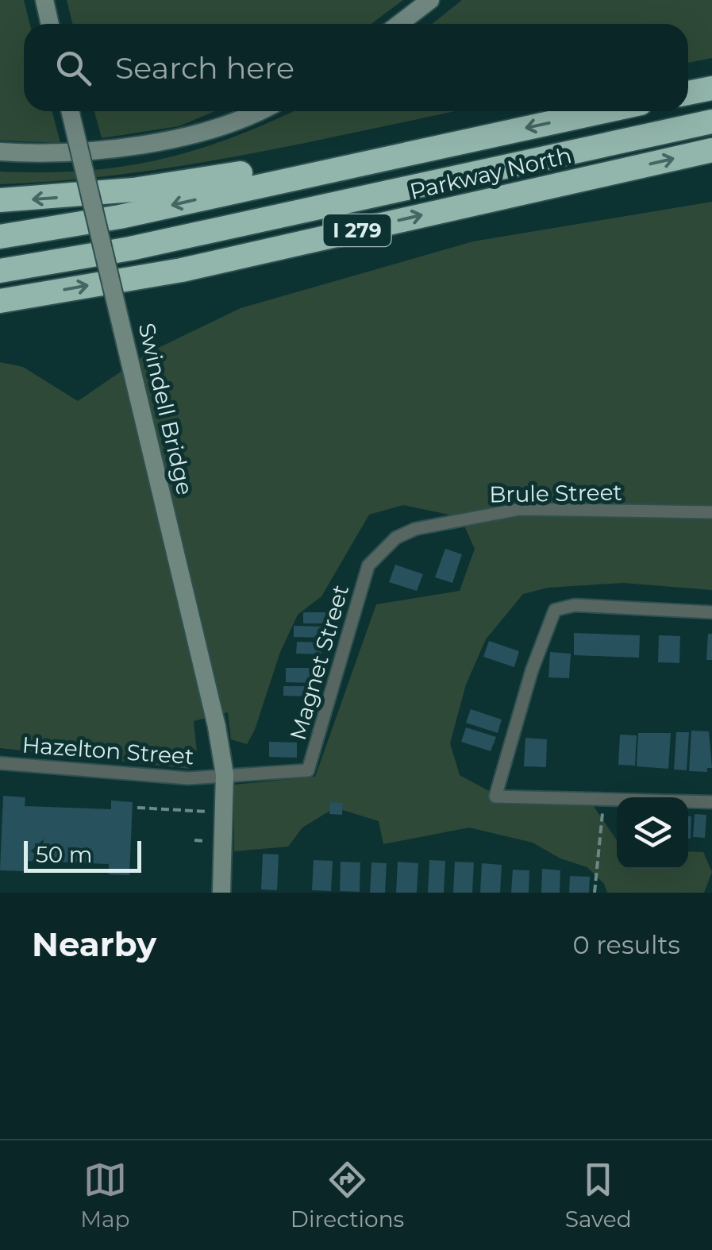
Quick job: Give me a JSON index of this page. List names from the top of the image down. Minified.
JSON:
{"streets":{"highway":["Parkway North","I 279"],"street":["Swindell Bridge","Brule Street","Magnet Street","Hazelton Street"]},"crossings":[["Swindell Bridge","Hazelton Street"],["Brule Street","Magnet Street"],["Magnet Street","Hazelton Street"]],"scale_bar":"50 m","page":{"search":"Search here","scale":"50 m","heading":["Nearby","0 results"],"nav":["Map","Directions","Saved"]}}
